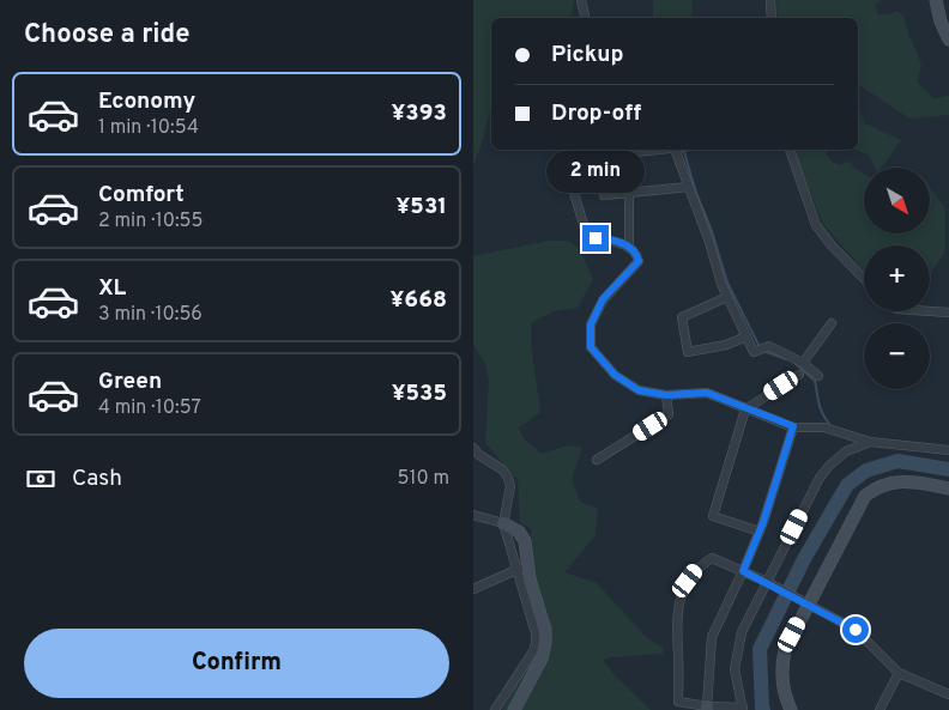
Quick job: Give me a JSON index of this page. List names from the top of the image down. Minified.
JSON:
{"north":"bottom right","page":{"heading":"Choose a ride","banner":["Pickup","Drop-off"],"list":[{"name":"Economy","note":"1 min · 10:54","value":"¥393"},{"name":"Comfort","note":"2 min · 10:55","value":"¥531"},{"name":"XL","note":"3 min · 10:56","value":"¥668"},{"name":"Green","note":"4 min · 10:57","value":"¥535"}],"bubble":"2 min","map_buttons":["+","−"],"pay":["Cash","510 m"],"buttons":"Confirm"}}
